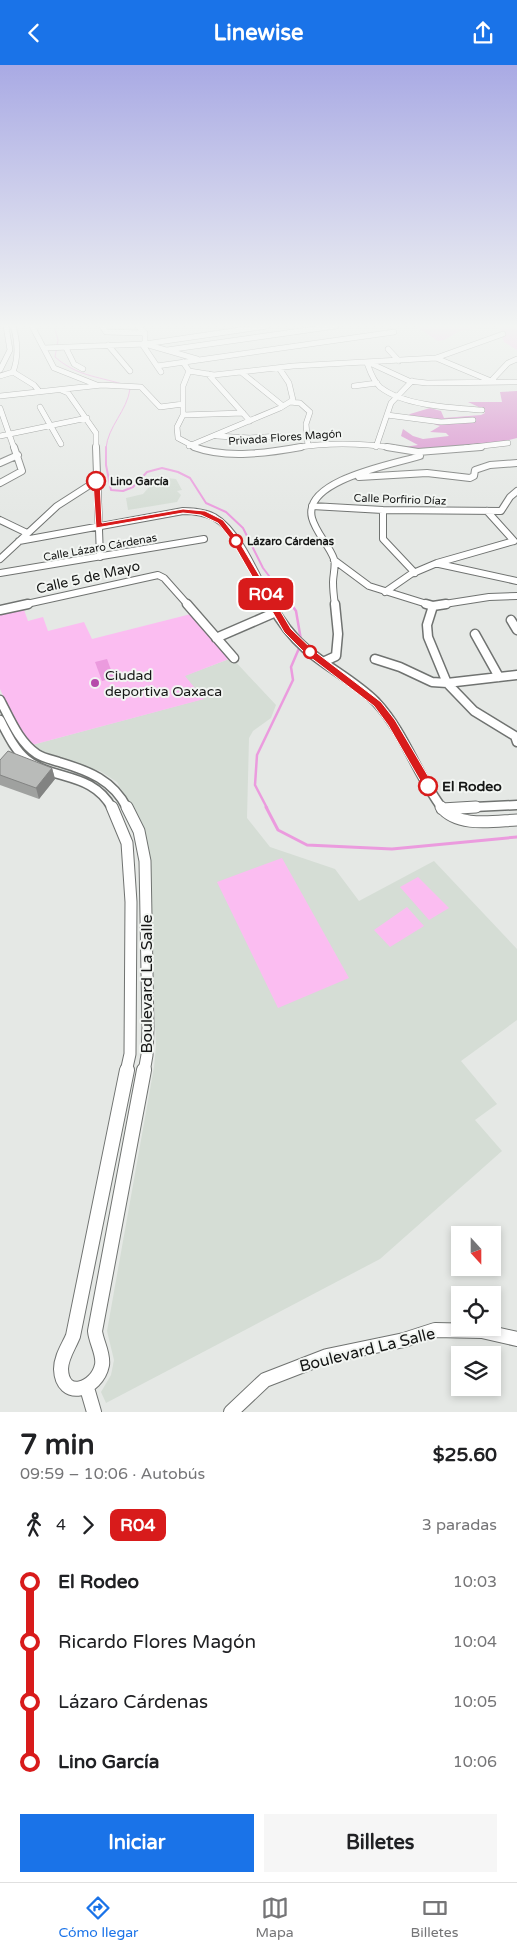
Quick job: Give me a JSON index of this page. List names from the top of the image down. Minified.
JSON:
{"streets":{"street":["Privada Flores Magón","Calle Porfirio Díaz","Calle Lázaro Cárdenas","Calle 5 de Mayo","Boulevard La Salle"]},"places":["Lino García","Lázaro Cárdenas","Ciudad deportiva Oaxaca","El Rodeo"],"lines":["bus line R04"],"north":"bottom","page":{"header":"Linewise","on_map":"R04","heading":["7 min","09:59 – 10:06 · Autobús","$25.60"],"legs":["4","R04","3 paradas"],"list":[{"name":"El Rodeo","value":"10:03"},{"name":"Ricardo Flores Magón","value":"10:04"},{"name":"Lázaro Cárdenas","value":"10:05"},{"name":"Lino García","value":"10:06"}],"buttons":["Iniciar","Billetes"],"tabs":["Cómo llegar","Mapa","Billetes"]}}
